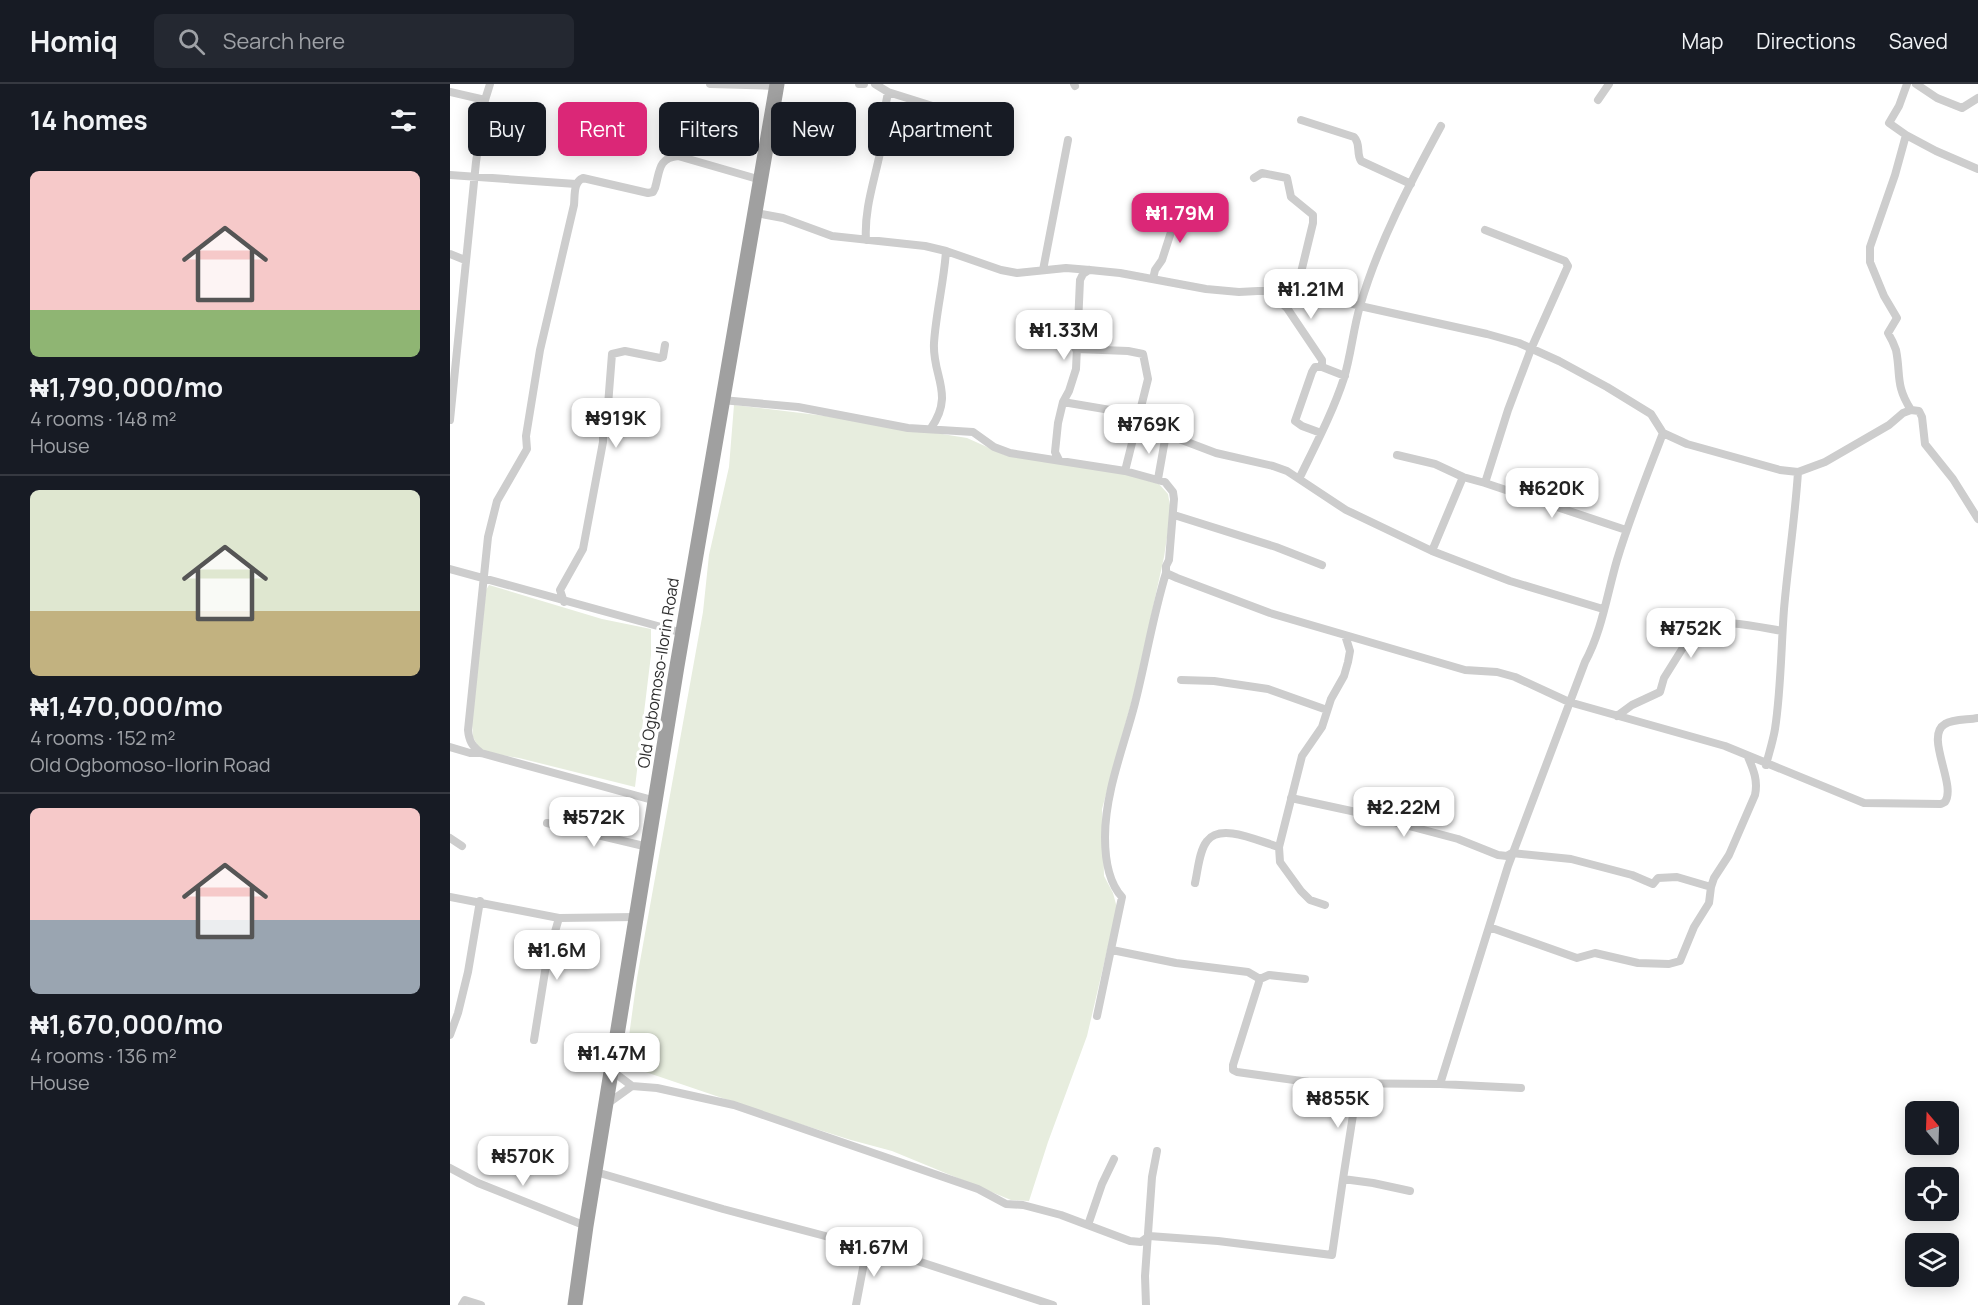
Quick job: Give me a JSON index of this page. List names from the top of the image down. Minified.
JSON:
{"streets":{"highway":["Old Ogbomoso-Ilorin Road"]},"north":"top","page":{"header":"Homiq","search":"Search here","nav":["Map","Directions","Saved"],"heading":"14 homes","chip":["Buy","Rent","Filters","New","Apartment"],"list":[{"name":"₦1,790,000/mo","note":"4 rooms · 148 m² · House"},{"name":"₦1,470,000/mo","note":"4 rooms · 152 m² · Old Ogbomoso-Ilorin Road"},{"name":"₦1,670,000/mo","note":"4 rooms · 136 m² · House"}],"price":["₦1.79M","₦1.21M","₦1.33M","₦919K","₦769K","₦620K","₦752K","₦2.22M","₦572K","₦1.6M","₦1.47M","₦855K","₦570K","₦1.67M"]}}
